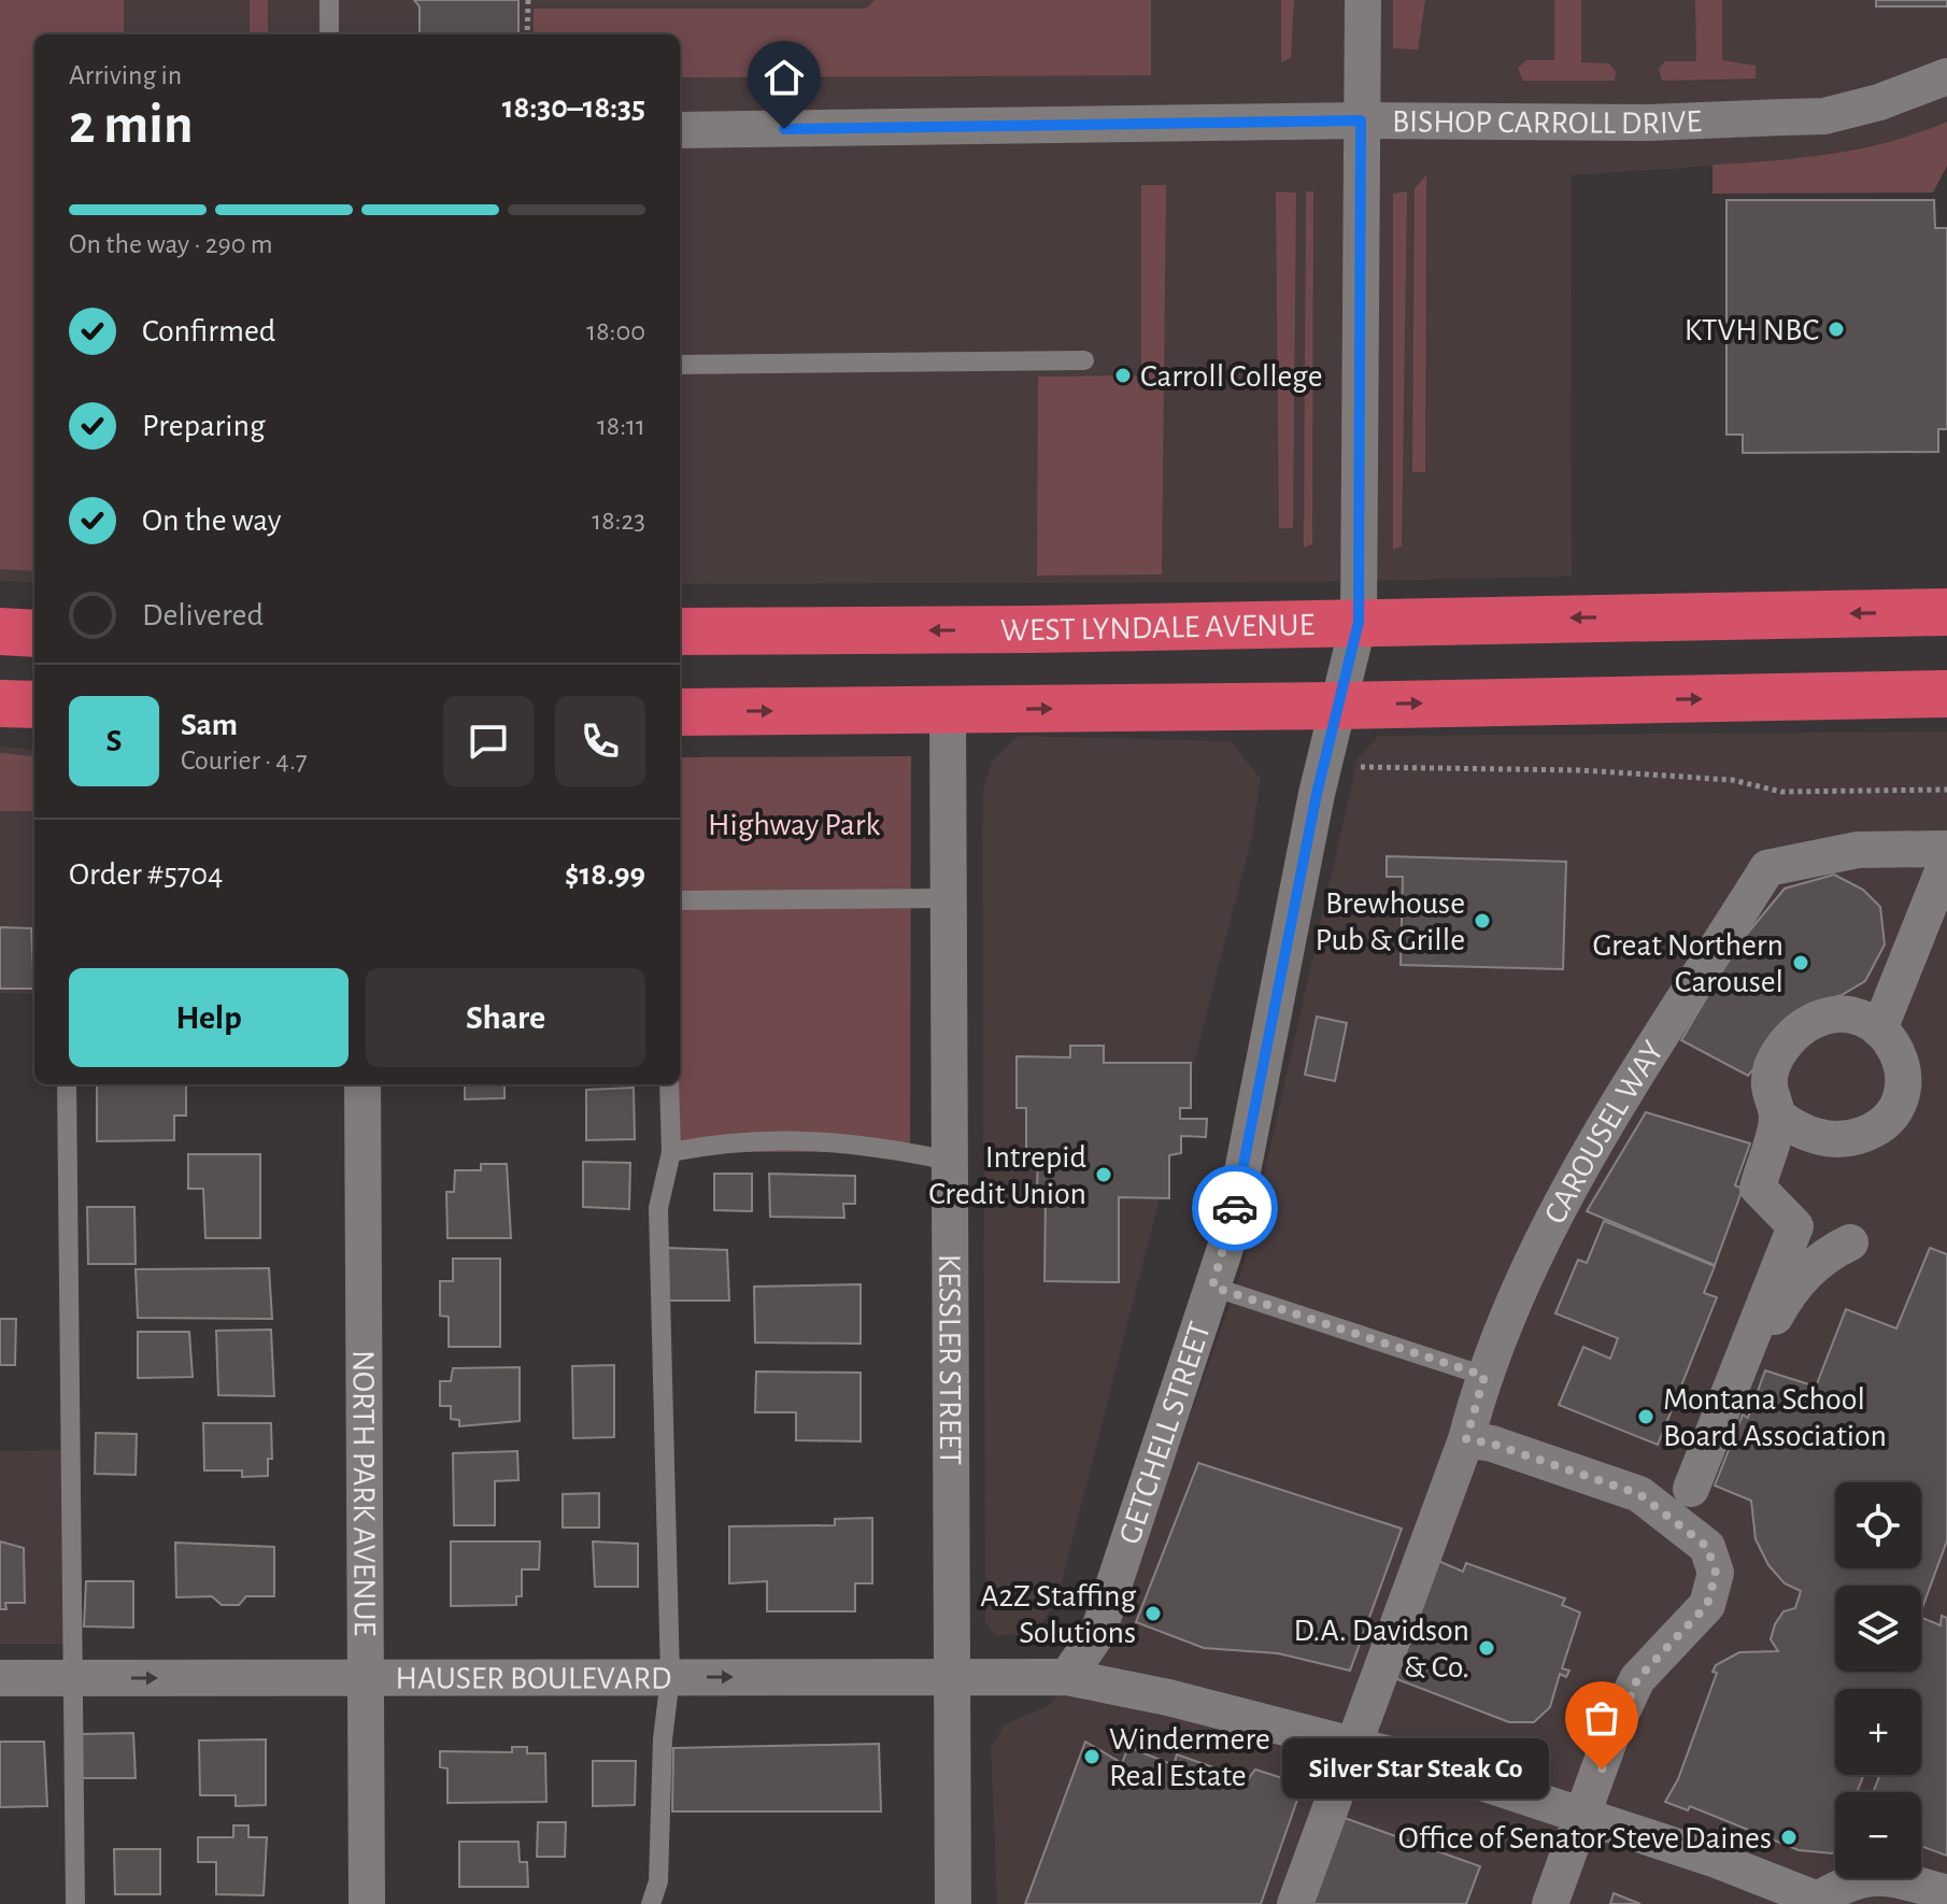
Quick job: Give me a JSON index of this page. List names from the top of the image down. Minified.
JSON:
{"streets":{"highway":["WEST LYNDALE AVENUE"],"street":["BISHOP CARROLL DRIVE","CAROUSEL WAY","KESSLER STREET","GETCHELL STREET","NORTH PARK AVENUE","HAUSER BOULEVARD"]},"crossings":[["BISHOP CARROLL DRIVE","GETCHELL STREET"],["WEST LYNDALE AVENUE","GETCHELL STREET"],["CAROUSEL WAY","HAUSER BOULEVARD"],["KESSLER STREET","HAUSER BOULEVARD"],["GETCHELL STREET","HAUSER BOULEVARD"],["NORTH PARK AVENUE","HAUSER BOULEVARD"]],"parks":["Highway Park"],"places":["KTVH NBC","Carroll College","Brewhouse Pub & Grille","Great Northern Carousel","Intrepid Credit Union","Montana School Board Association","A2Z Staffing Solutions","D.A. Davidson & Co.","Windermere Real Estate","Silver Star Steak Co","Office of Senator Steve Daines"],"page":{"heading":["2 min","Arriving in","18:30–18:35"],"panel":["Sam","Courier · 4.7","Order #5704","$18.99"],"bar":"On the way · 290 m","list":[["Confirmed","18:00"],["Preparing","18:11"],["On the way","18:23"],"Delivered"],"round":"S","buttons":["Help","Share"],"map_buttons":["+","−"],"bubble":"Silver Star Steak Co"}}
